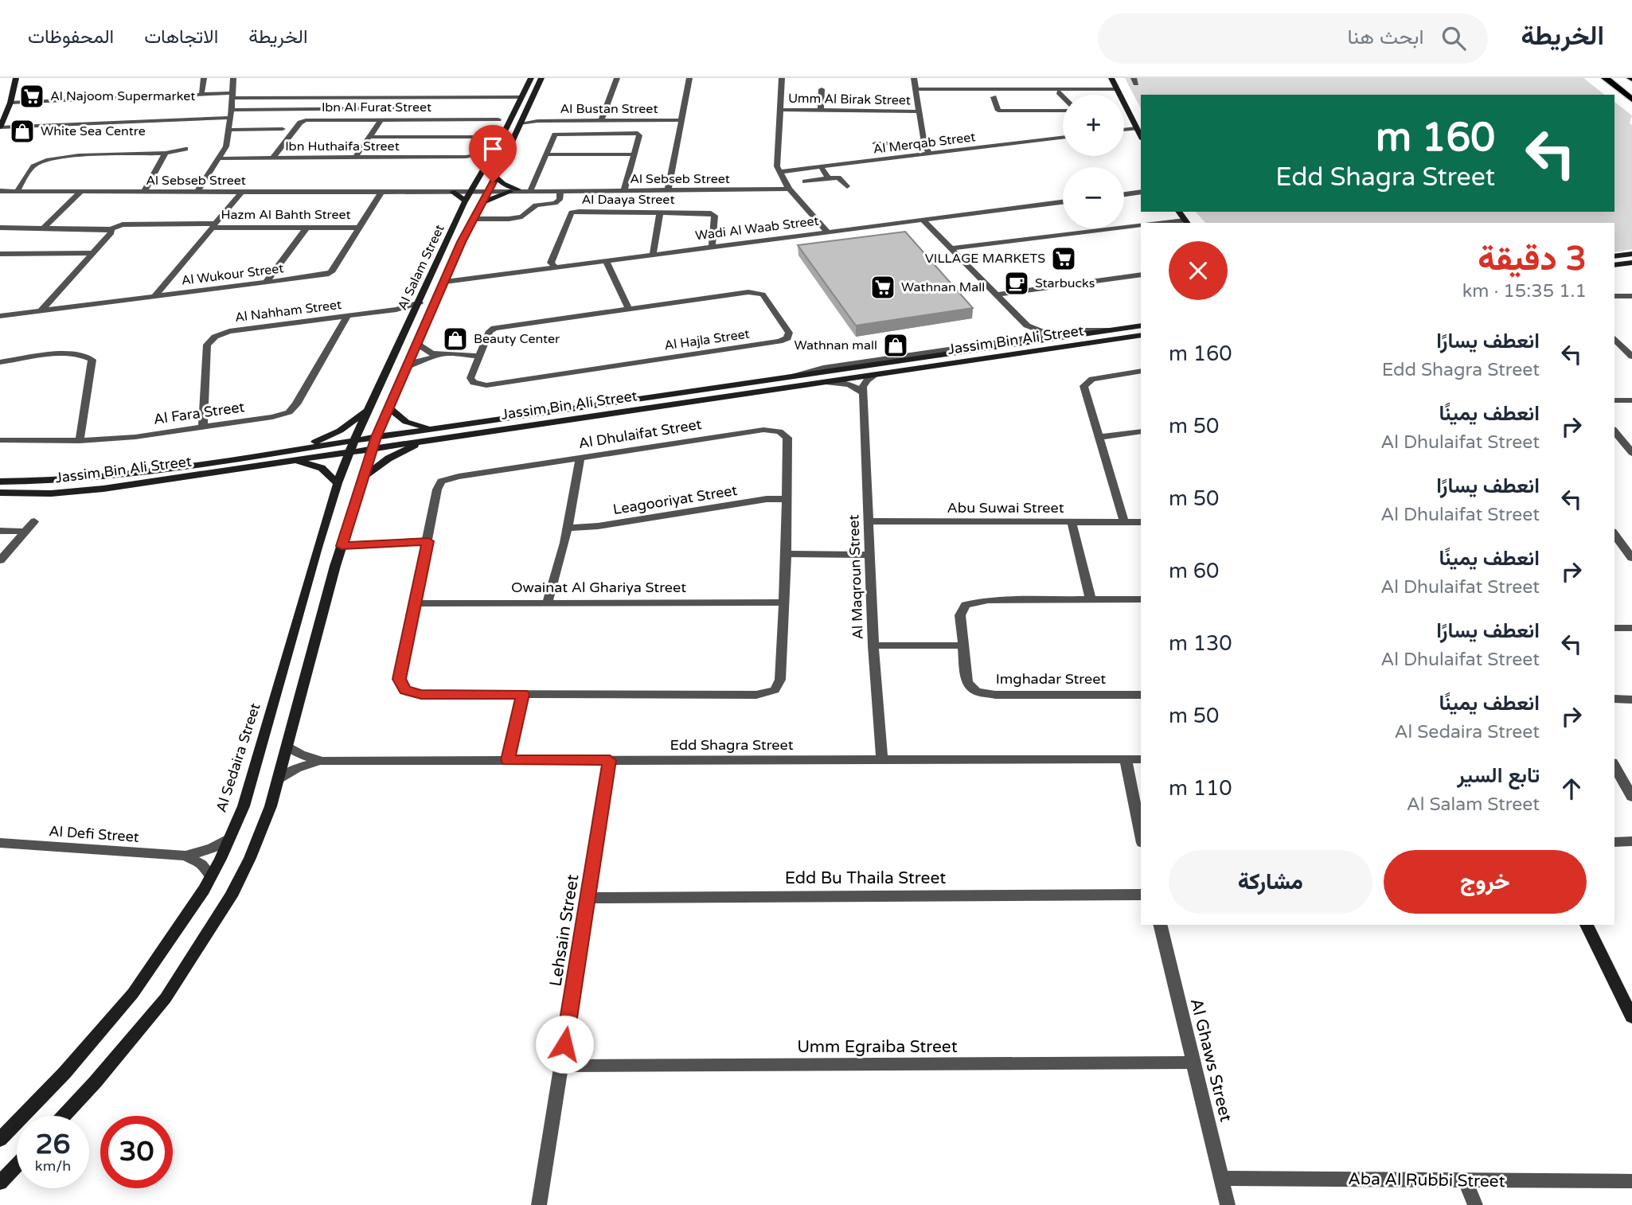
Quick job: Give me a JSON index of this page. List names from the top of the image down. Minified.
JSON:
{"streets":{"main road":["Al Salam Street","Jassim Bin Ali Street","Al Sedaira Street"],"street":["Umm Al Birak Street","Ibn Al Furat Street","Al Bustan Street","Al Merqab Street","Ibn Huthaifa Street","Al Sebseb Street","Al Daaya Street","Hazm Al Bahth Street","Wadi Al Waab Street","Al Wukour Street","Al Nahham Street","Al Hajla Street","Al Fara Street","Al Dhulaifat Street","Leagooriyat Street","Abu Suwai Street","Al Maqroun Street","Owainat Al Ghariya Street","Imghadar Street","Edd Shagra Street","Al Defi Street","Edd Bu Thaila Street","Lehsain Street","Umm Egraiba Street","Al Ghaws Street","Aba Al Rubbi Street"]},"crossings":[["Ibn Al Furat Street","Ibn Huthaifa Street"],["Al Bustan Street","Al Salam Street"],["Ibn Huthaifa Street","Al Salam Street"],["Al Sebseb Street","Al Salam Street"],["Al Sebseb Street","Al Wukour Street"],["Al Daaya Street","Wadi Al Waab Street"],["Hazm Al Bahth Street","Al Wukour Street"],["Wadi Al Waab Street","Al Salam Street"],["Al Salam Street","Al Nahham Street"],["Al Salam Street","Jassim Bin Ali Street"],["Al Salam Street","Al Sedaira Street"],["Al Nahham Street","Al Fara Street"],["Jassim Bin Ali Street","Al Sedaira Street"],["Al Dhulaifat Street","Leagooriyat Street"],["Al Dhulaifat Street","Owainat Al Ghariya Street"],["Abu Suwai Street","Al Maqroun Street"],["Al Maqroun Street","Edd Shagra Street"],["Edd Shagra Street","Lehsain Street"],["Al Sedaira Street","Al Defi Street"],["Edd Bu Thaila Street","Lehsain Street"],["Lehsain Street","Umm Egraiba Street"],["Umm Egraiba Street","Al Ghaws Street"],["Al Ghaws Street","Aba Al Rubbi Street"]],"places":{"supermarket":["Al Najoom Supermarket","VILLAGE MARKETS","Wathnan Mall"],"shop":["White Sea Centre","Beauty Center","Wathnan mall"],"cafe":["Starbucks"]},"page":{"header":"الخريطة","search":"ابحث هنا","nav":["الخريطة","الاتجاهات","المحفوظات"],"map_buttons":["+","−"],"turn":["160 m","Edd Shagra Street"],"heading":["3 دقيقة","1.1 km · 15:35"],"list":[{"name":"انعطف يسارًا","note":"Edd Shagra Street","value":"160 m"},{"name":"انعطف يمينًا","note":"Al Dhulaifat Street","value":"50 m"},{"name":"انعطف يسارًا","note":"Al Dhulaifat Street","value":"50 m"},{"name":"انعطف يمينًا","note":"Al Dhulaifat Street","value":"60 m"},{"name":"انعطف يسارًا","note":"Al Dhulaifat Street","value":"130 m"},{"name":"انعطف يمينًا","note":"Al Sedaira Street","value":"50 m"},{"name":"تابع السير","note":"Al Salam Street","value":"110 m"}],"buttons":["خروج","مشاركة"],"speed":"26 km/h","limit":"30"}}
